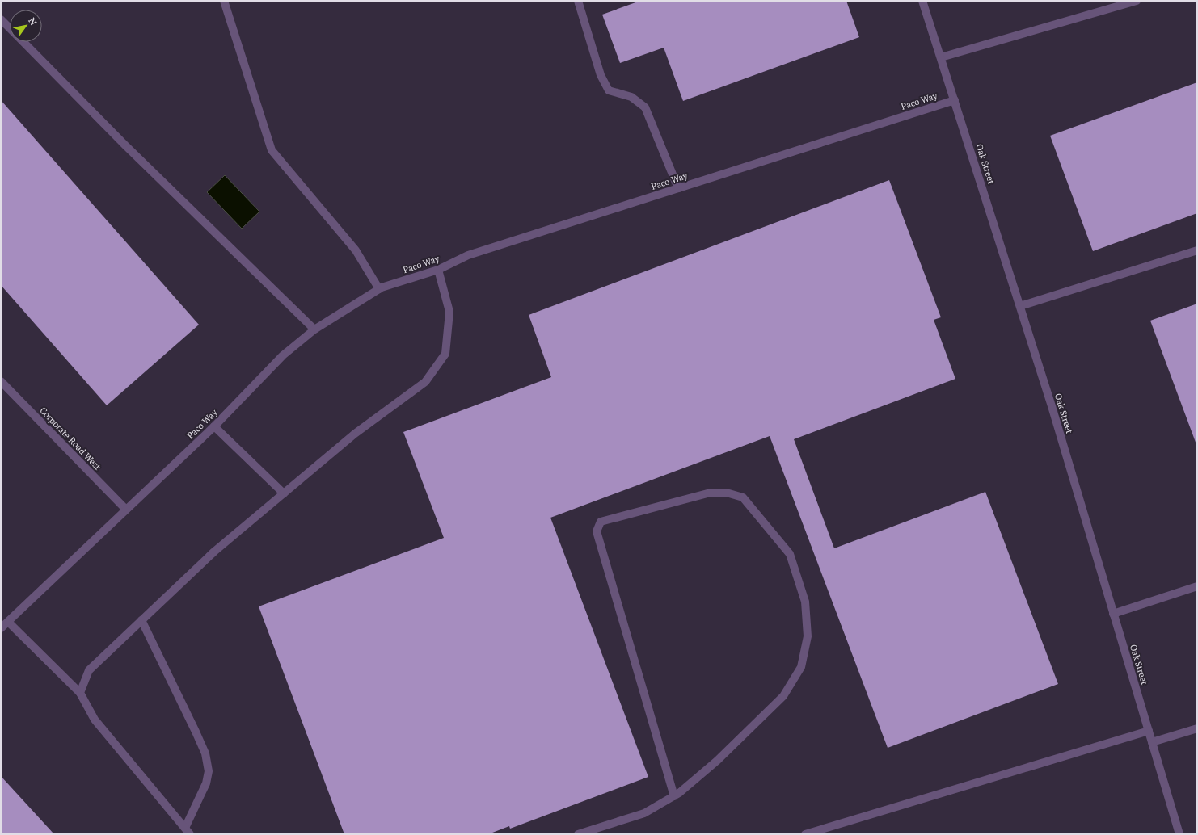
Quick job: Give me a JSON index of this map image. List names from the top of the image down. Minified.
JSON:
{"streets":{"street":["Paco Way","Oak Street","Corporate Road West"]},"crossings":[["Paco Way","Oak Street"],["Paco Way","Corporate Road West"]],"north":"top right"}
